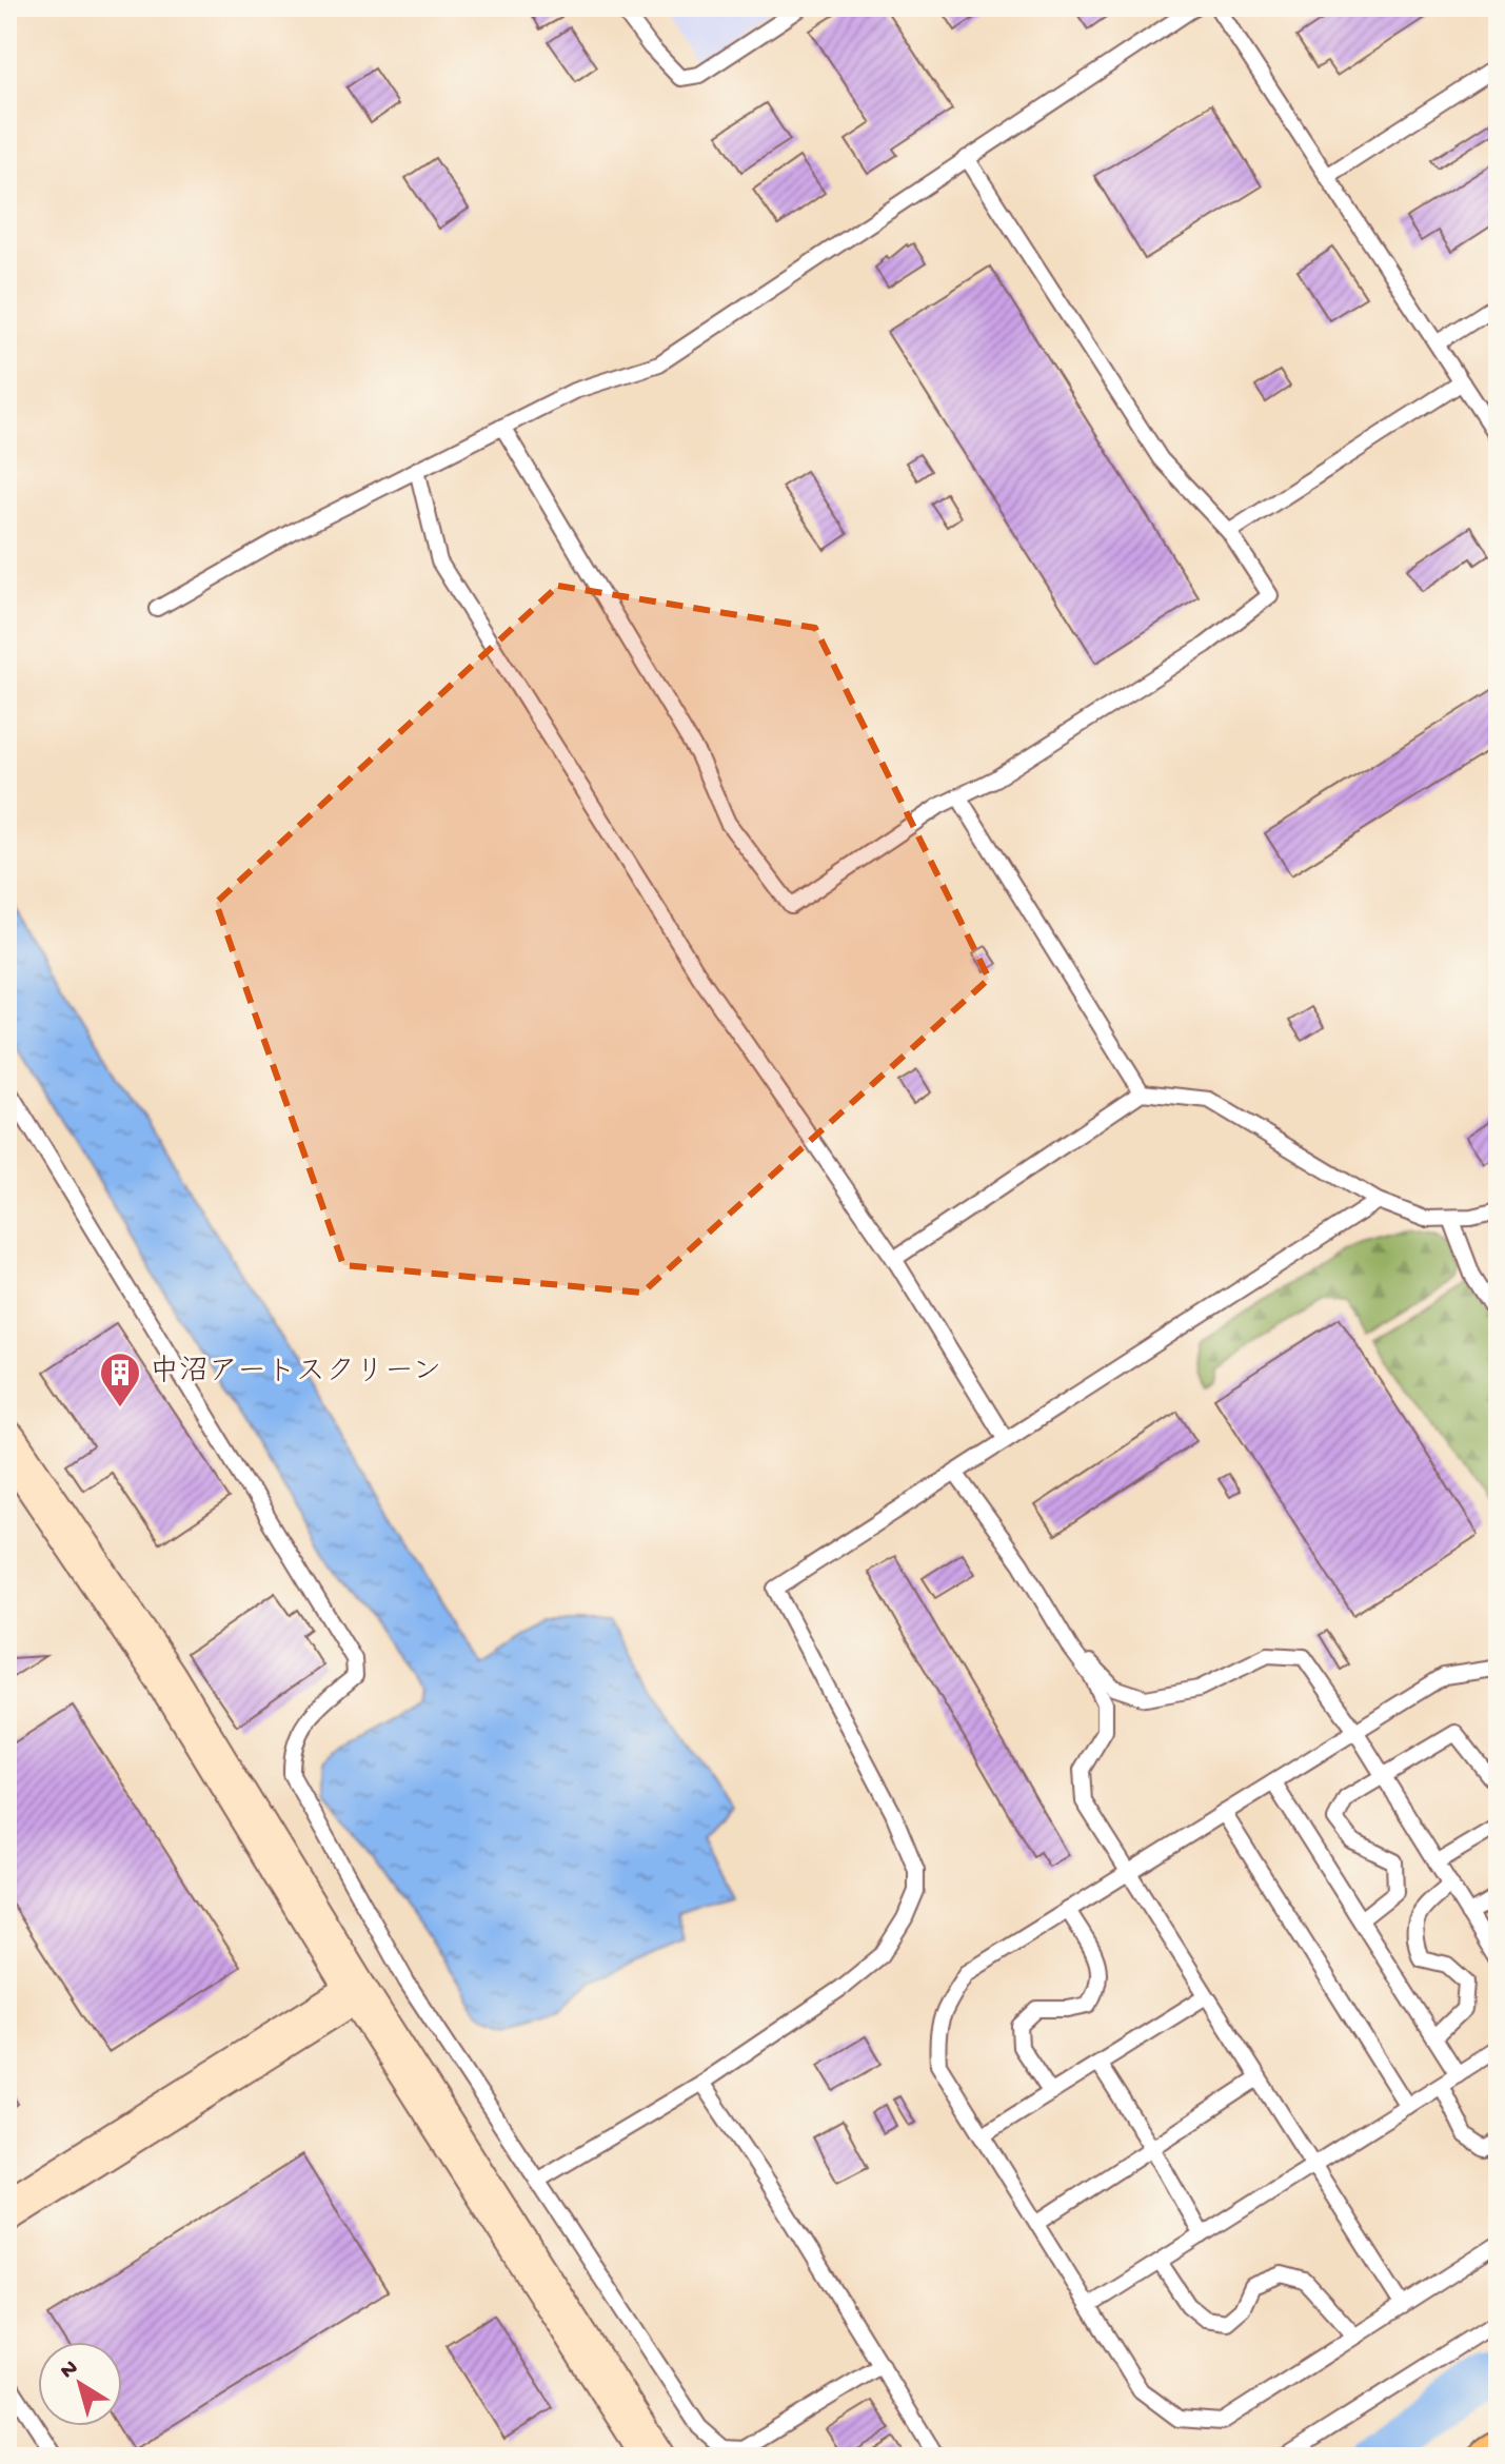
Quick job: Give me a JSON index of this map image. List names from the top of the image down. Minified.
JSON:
{"places":{"building":["中沼アートスクリーン"]},"north":"top left"}
